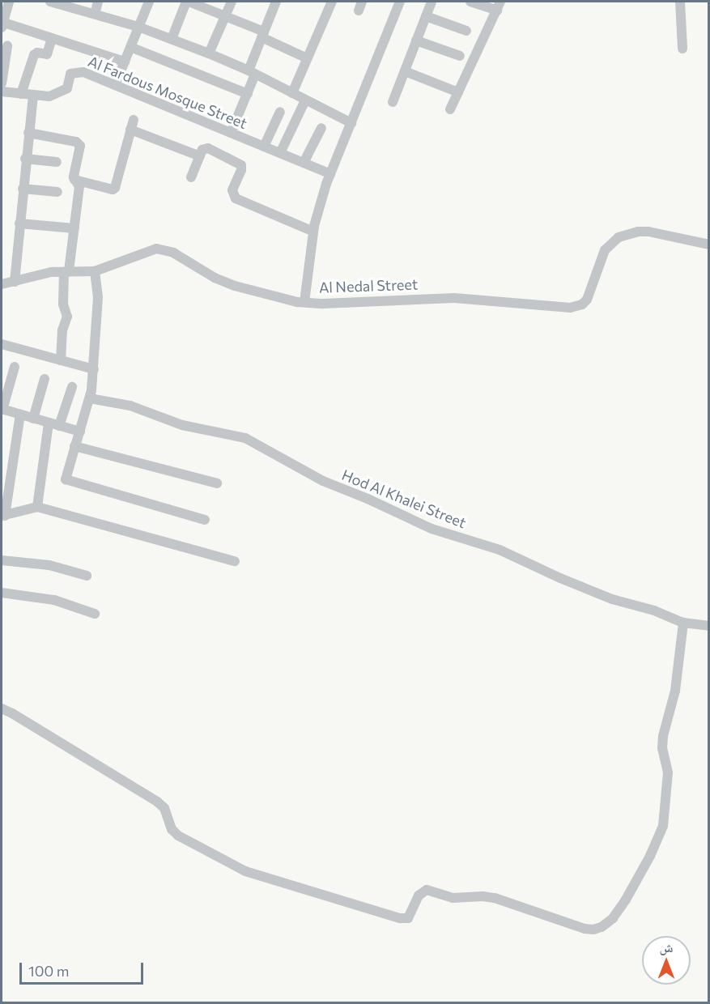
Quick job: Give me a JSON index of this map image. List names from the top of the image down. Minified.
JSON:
{"streets":{"street":["Al Fardous Mosque Street","Al Nedal Street","Hod Al Khalei Street"]},"scale_bar":"100 m","north":"top"}
